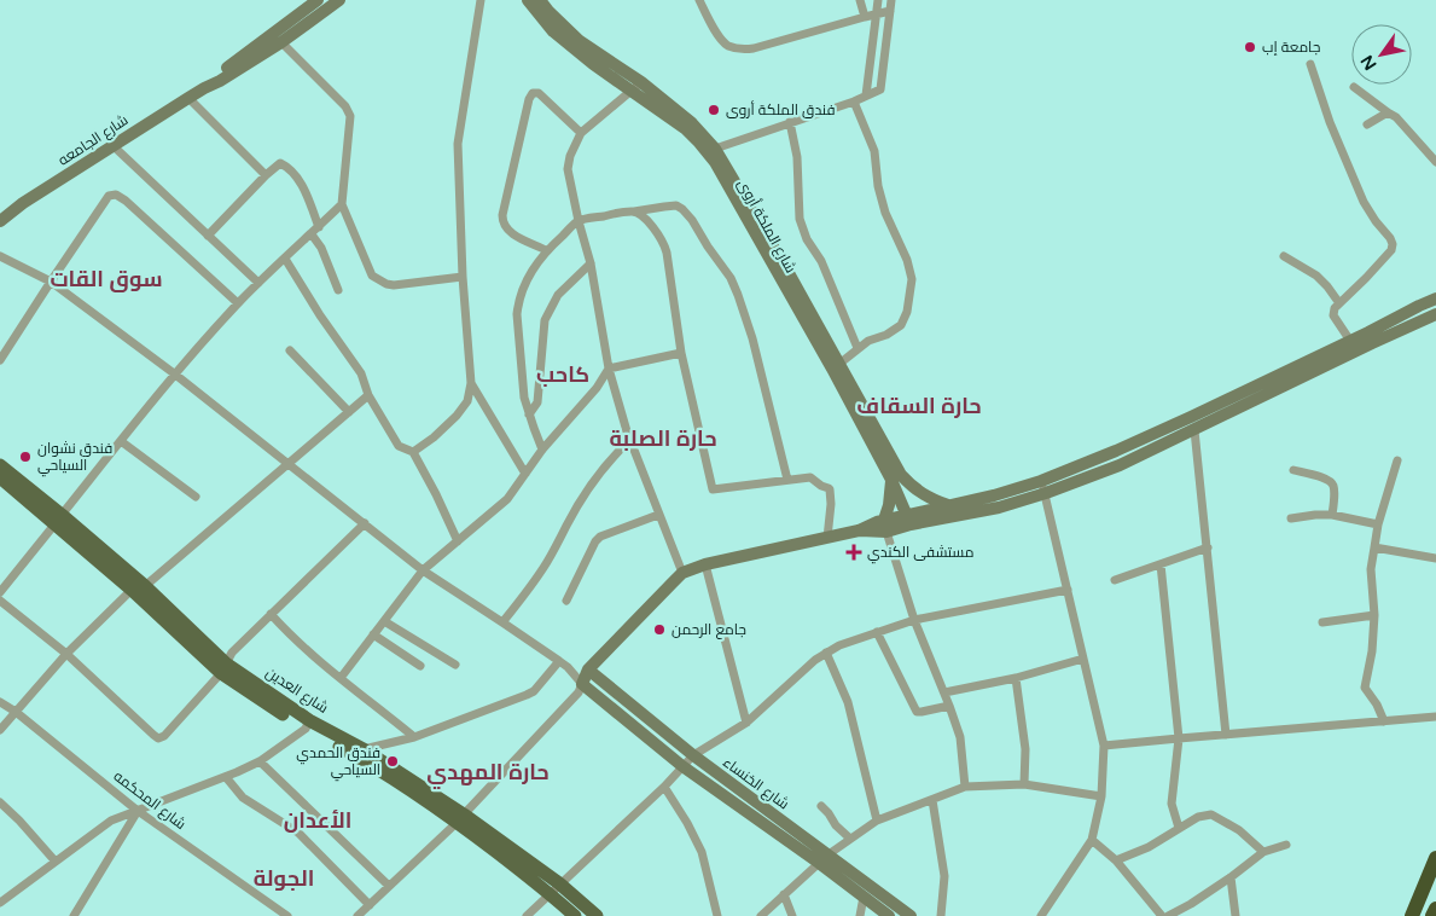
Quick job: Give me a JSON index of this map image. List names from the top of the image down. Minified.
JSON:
{"streets":{"main road":["شارع العدين"],"street":["شارع الجامعه","شارع الملكة أروى","شارع الخنساء","شارع المحكمه"]},"districts":["سوق القات","كاحب","حارة السقاف","حارة الصلبة","حارة المهدي","الأعدان","الجولة"],"places":{"other":["جامعة إب","فندق الملكة أروى","فندق نشوان السياحي","جامع الرحمن","فندق الحمدي السياحي"],"health":["مستشفى الكندي"]},"north":"bottom left"}
